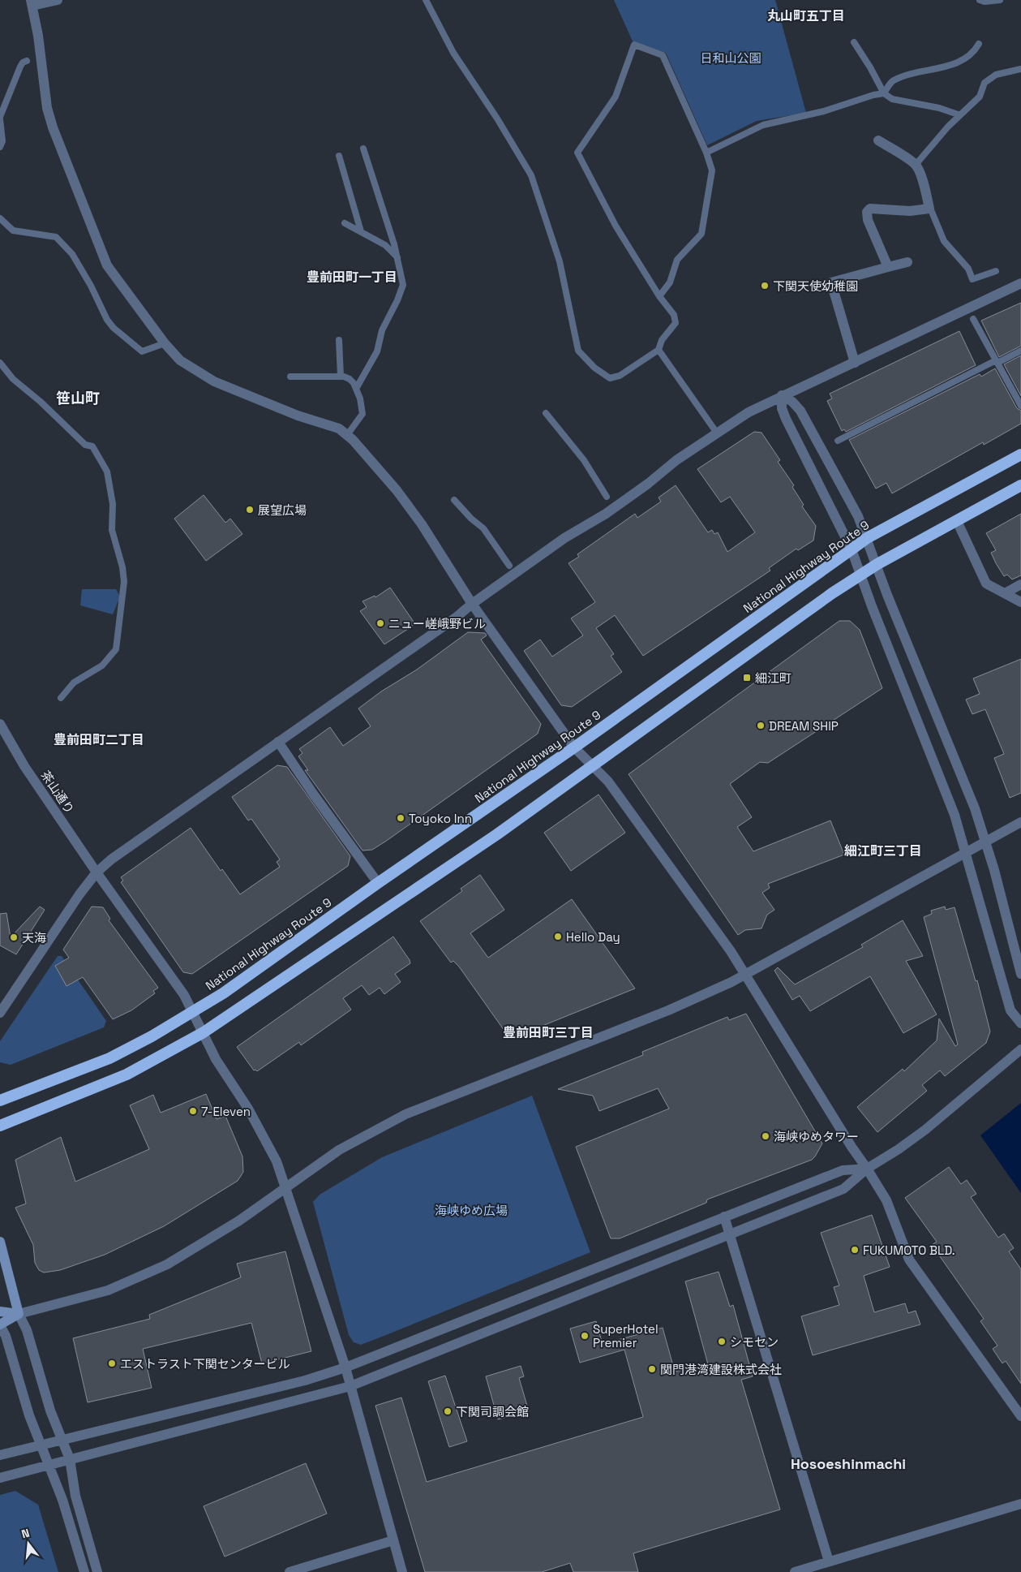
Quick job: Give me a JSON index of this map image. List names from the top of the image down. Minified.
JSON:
{"streets":{"highway":["National Highway Route 9"],"street":["茶山通り"]},"crossings":[["National Highway Route 9","茶山通り"]],"districts":["丸山町五丁目","豊前田町一丁目","笹山町","豊前田町二丁目","細江町三丁目","豊前田町三丁目","Hosoeshinmachi"],"parks":["日和山公園","海峡ゆめ広場"],"places":{"other":["下関天使幼稚園","展望広場","ニュー嵯峨野ビル","DREAM SHIP","Toyoko Inn","Hello Day","天海","7-Eleven","海峡ゆめタワー","FUKUMOTO BLD.","SuperHotel Premier","シモセン","エストラスト下関センタービル","関門港湾建設株式会社","下関司調会館"],"transit":["細江町"]},"north":"top"}
